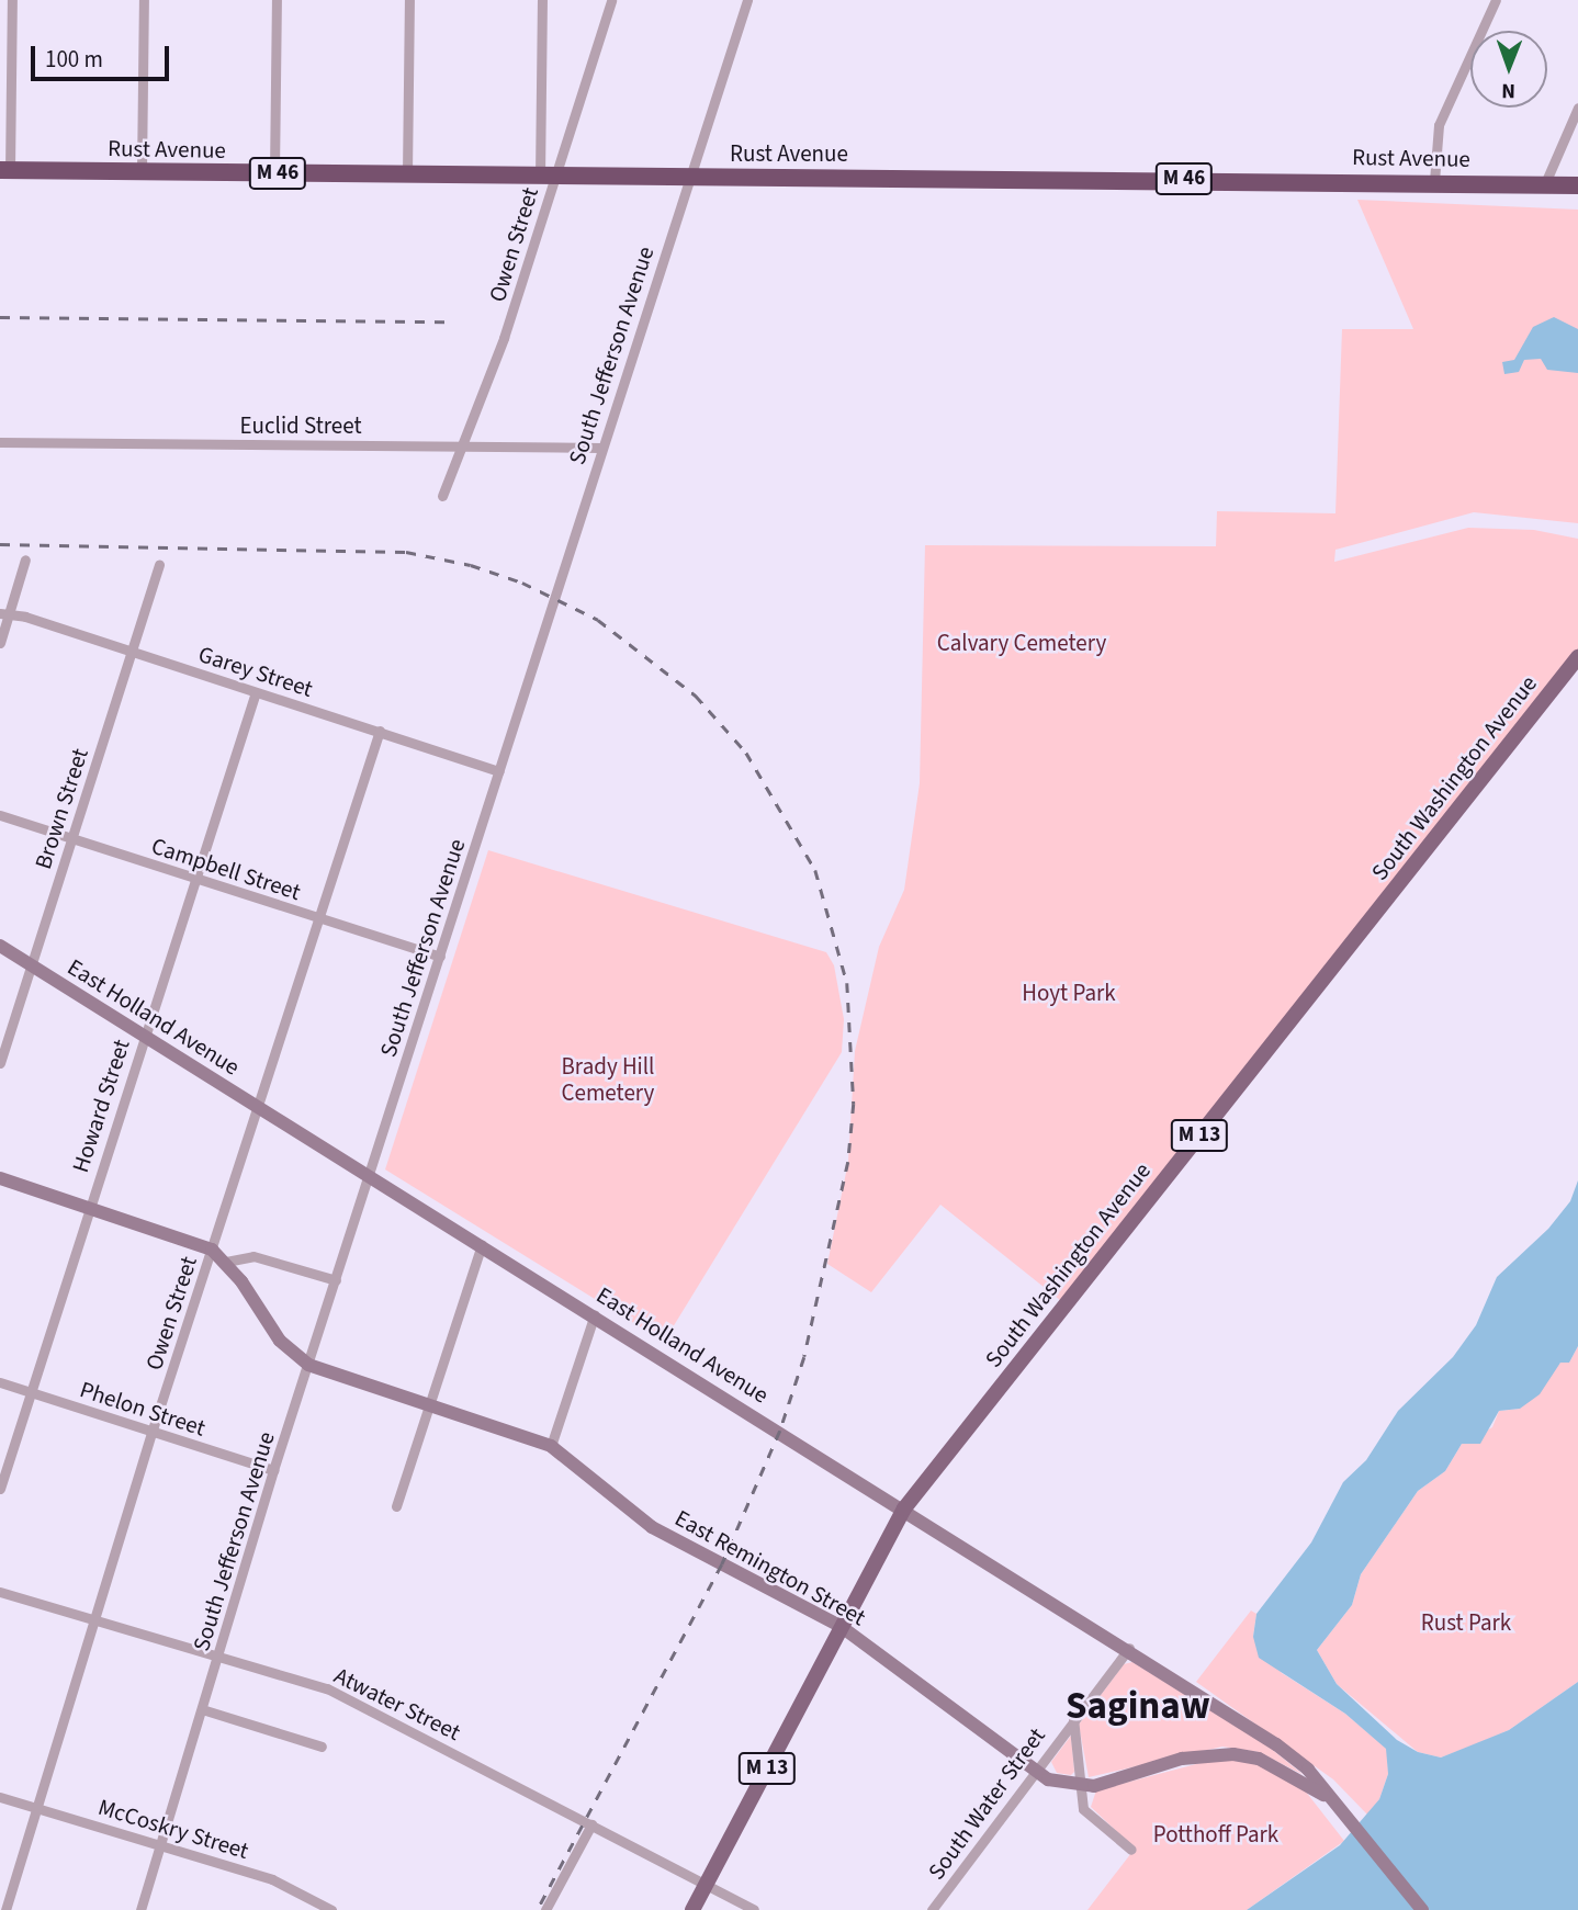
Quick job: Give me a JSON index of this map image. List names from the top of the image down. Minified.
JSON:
{"streets":{"highway":["Rust Avenue","M 46"],"main road":["South Washington Avenue","East Holland Avenue","M 13","East Remington Street"],"street":["Owen Street","South Jefferson Avenue","Euclid Street","Garey Street","Brown Street","Campbell Street","Howard Street","Phelon Street","Atwater Street","South Water Street","McCoskry Street"]},"crossings":[["Rust Avenue","Owen Street"],["Rust Avenue","South Jefferson Avenue"],["Owen Street","Euclid Street"],["Owen Street","Garey Street"],["Owen Street","Campbell Street"],["Owen Street","East Holland Avenue"],["Owen Street","Phelon Street"],["Owen Street","East Remington Street"],["Owen Street","Atwater Street"],["Owen Street","McCoskry Street"],["South Jefferson Avenue","Euclid Street"],["South Jefferson Avenue","Garey Street"],["South Jefferson Avenue","Campbell Street"],["South Jefferson Avenue","East Holland Avenue"],["South Jefferson Avenue","Phelon Street"],["South Jefferson Avenue","East Remington Street"],["South Jefferson Avenue","Atwater Street"],["South Jefferson Avenue","McCoskry Street"],["Garey Street","Brown Street"],["Garey Street","Howard Street"],["South Washington Avenue","East Holland Avenue"],["South Washington Avenue","East Remington Street"],["South Washington Avenue","Atwater Street"],["Brown Street","Campbell Street"],["Brown Street","East Holland Avenue"],["Campbell Street","Howard Street"],["East Holland Avenue","Howard Street"],["East Holland Avenue","East Remington Street"],["East Holland Avenue","South Water Street"],["Howard Street","Phelon Street"],["Howard Street","East Remington Street"],["East Remington Street","South Water Street"]],"districts":["Saginaw"],"parks":["Calvary Cemetery","Hoyt Park","Brady Hill Cemetery","Rust Park","Potthoff Park"],"scale_bar":"100 m","north":"bottom"}
